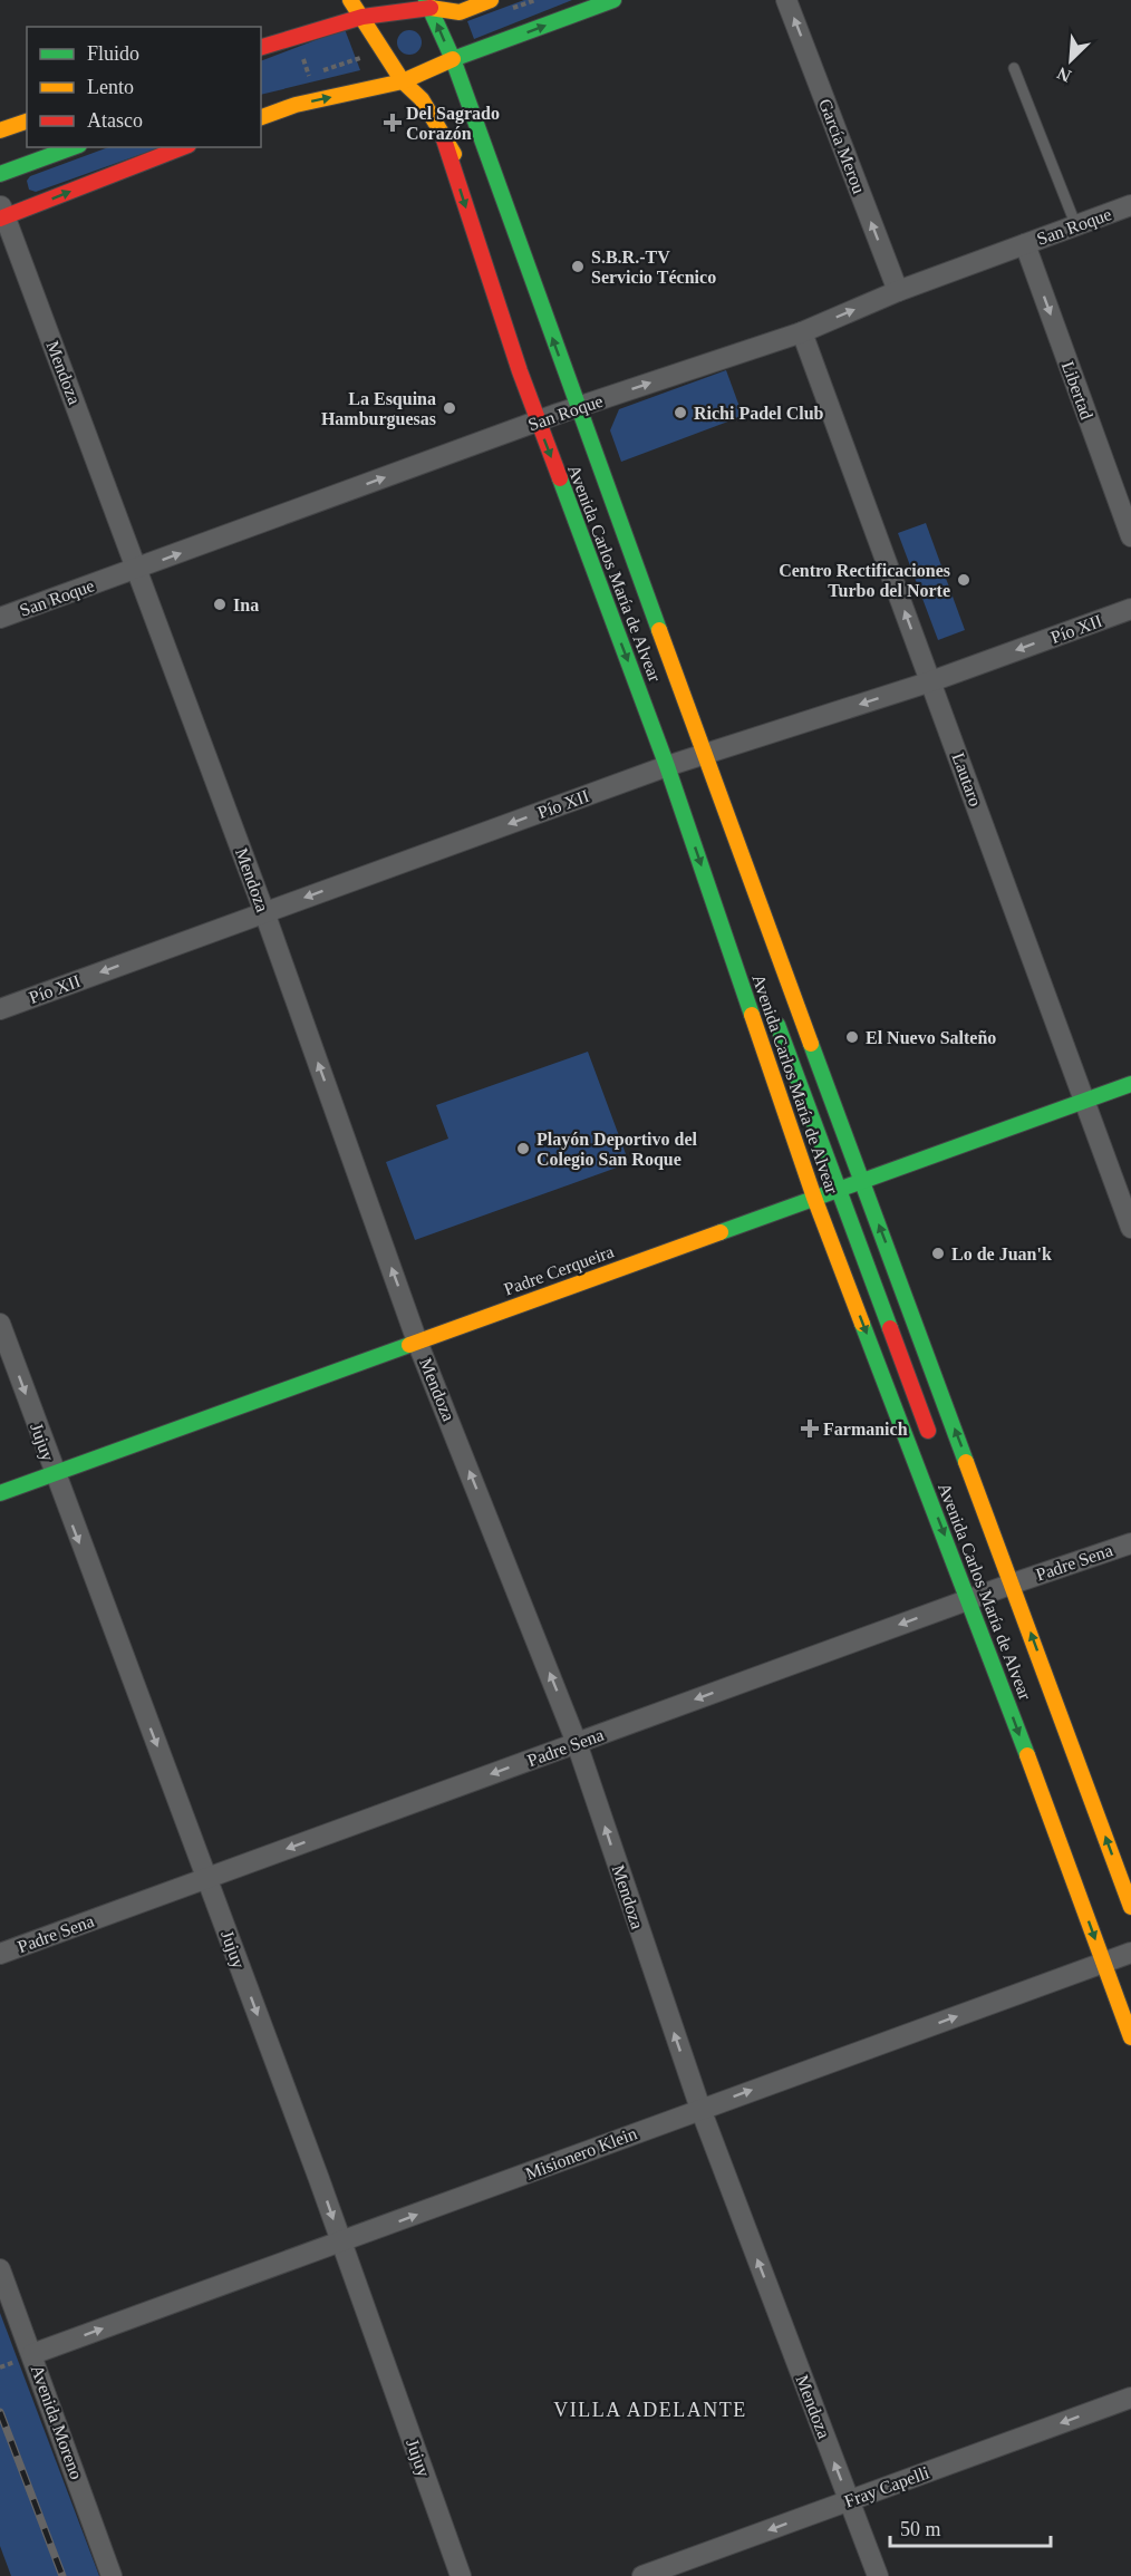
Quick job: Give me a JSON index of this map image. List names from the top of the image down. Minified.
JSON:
{"streets":{"main road":["Avenida Carlos María de Alvear","Padre Cerqueira"],"street":["García Merou","San Roque","Mendoza","Libertad","Pío XII","Lautaro","Jujuy","Padre Sena","Misionero Klein","Avenida Moreno","Fray Capelli"]},"crossings":[["García Merou","San Roque"],["San Roque","Mendoza"],["San Roque","Libertad"],["San Roque","Avenida Carlos María de Alvear"],["San Roque","Lautaro"],["Mendoza","Pío XII"],["Mendoza","Padre Cerqueira"],["Mendoza","Padre Sena"],["Mendoza","Misionero Klein"],["Mendoza","Fray Capelli"],["Avenida Carlos María de Alvear","Pío XII"],["Avenida Carlos María de Alvear","Padre Cerqueira"],["Avenida Carlos María de Alvear","Padre Sena"],["Avenida Carlos María de Alvear","Misionero Klein"],["Pío XII","Lautaro"],["Lautaro","Padre Cerqueira"],["Padre Cerqueira","Jujuy"],["Jujuy","Padre Sena"],["Jujuy","Misionero Klein"],["Misionero Klein","Avenida Moreno"]],"one_way":["García Merou","San Roque","Mendoza","Libertad","Pío XII","Lautaro","Jujuy","Padre Sena","Misionero Klein","Fray Capelli"],"districts":["VILLA ADELANTE"],"places":{"health":["Del Sagrado Corazón","Farmanich"],"other":["S.B.R.-TV Servicio Técnico","La Esquina Hamburguesas","Richi Padel Club","Centro Rectificaciones Turbo del Norte","Ina","El Nuevo Salteño","Playón Deportivo del Colegio San Roque","Lo de Juan'k"]},"legend":["Fluido","Lento","Atasco"],"scale_bar":"50 m","north":"bottom left"}
